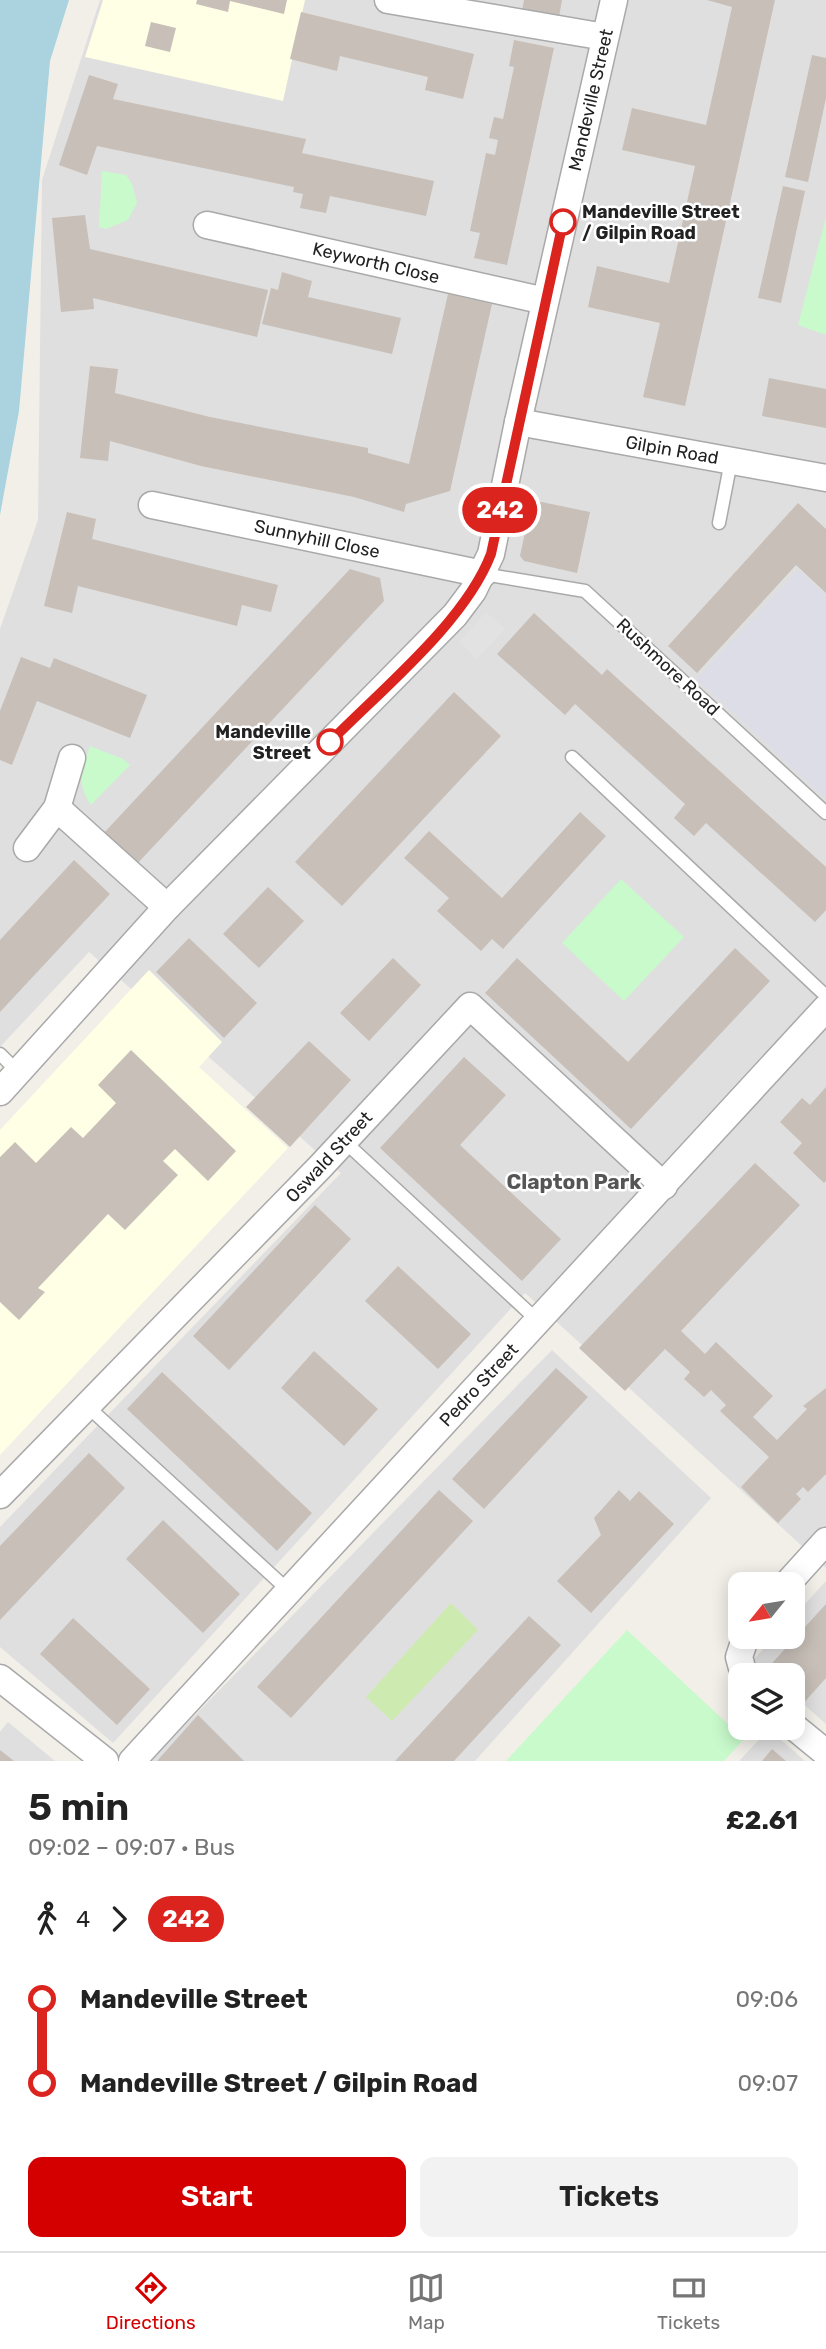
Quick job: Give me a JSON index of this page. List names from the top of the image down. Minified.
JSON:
{"streets":{"street":["Mandeville Street","Keyworth Close","Gilpin Road","Sunnyhill Close","Oswald Street","Pedro Street"],"lane":["Rushmore Road"]},"crossings":[["Mandeville Street","Keyworth Close"],["Mandeville Street","Gilpin Road"],["Mandeville Street","Sunnyhill Close"],["Mandeville Street","Rushmore Road"],["Sunnyhill Close","Rushmore Road"],["Oswald Street","Pedro Street"]],"districts":["Clapton Park"],"places":["Mandeville Street / Gilpin Road","Mandeville Street"],"lines":["bus line 242"],"north":"bottom left","page":{"on_map":"242","heading":["5 min","09:02 – 09:07 · Bus","£2.61"],"legs":["4","242"],"list":[{"name":"Mandeville Street","value":"09:06"},{"name":"Mandeville Street / Gilpin Road","value":"09:07"}],"buttons":["Start","Tickets"],"tabs":["Directions","Map","Tickets"]}}
